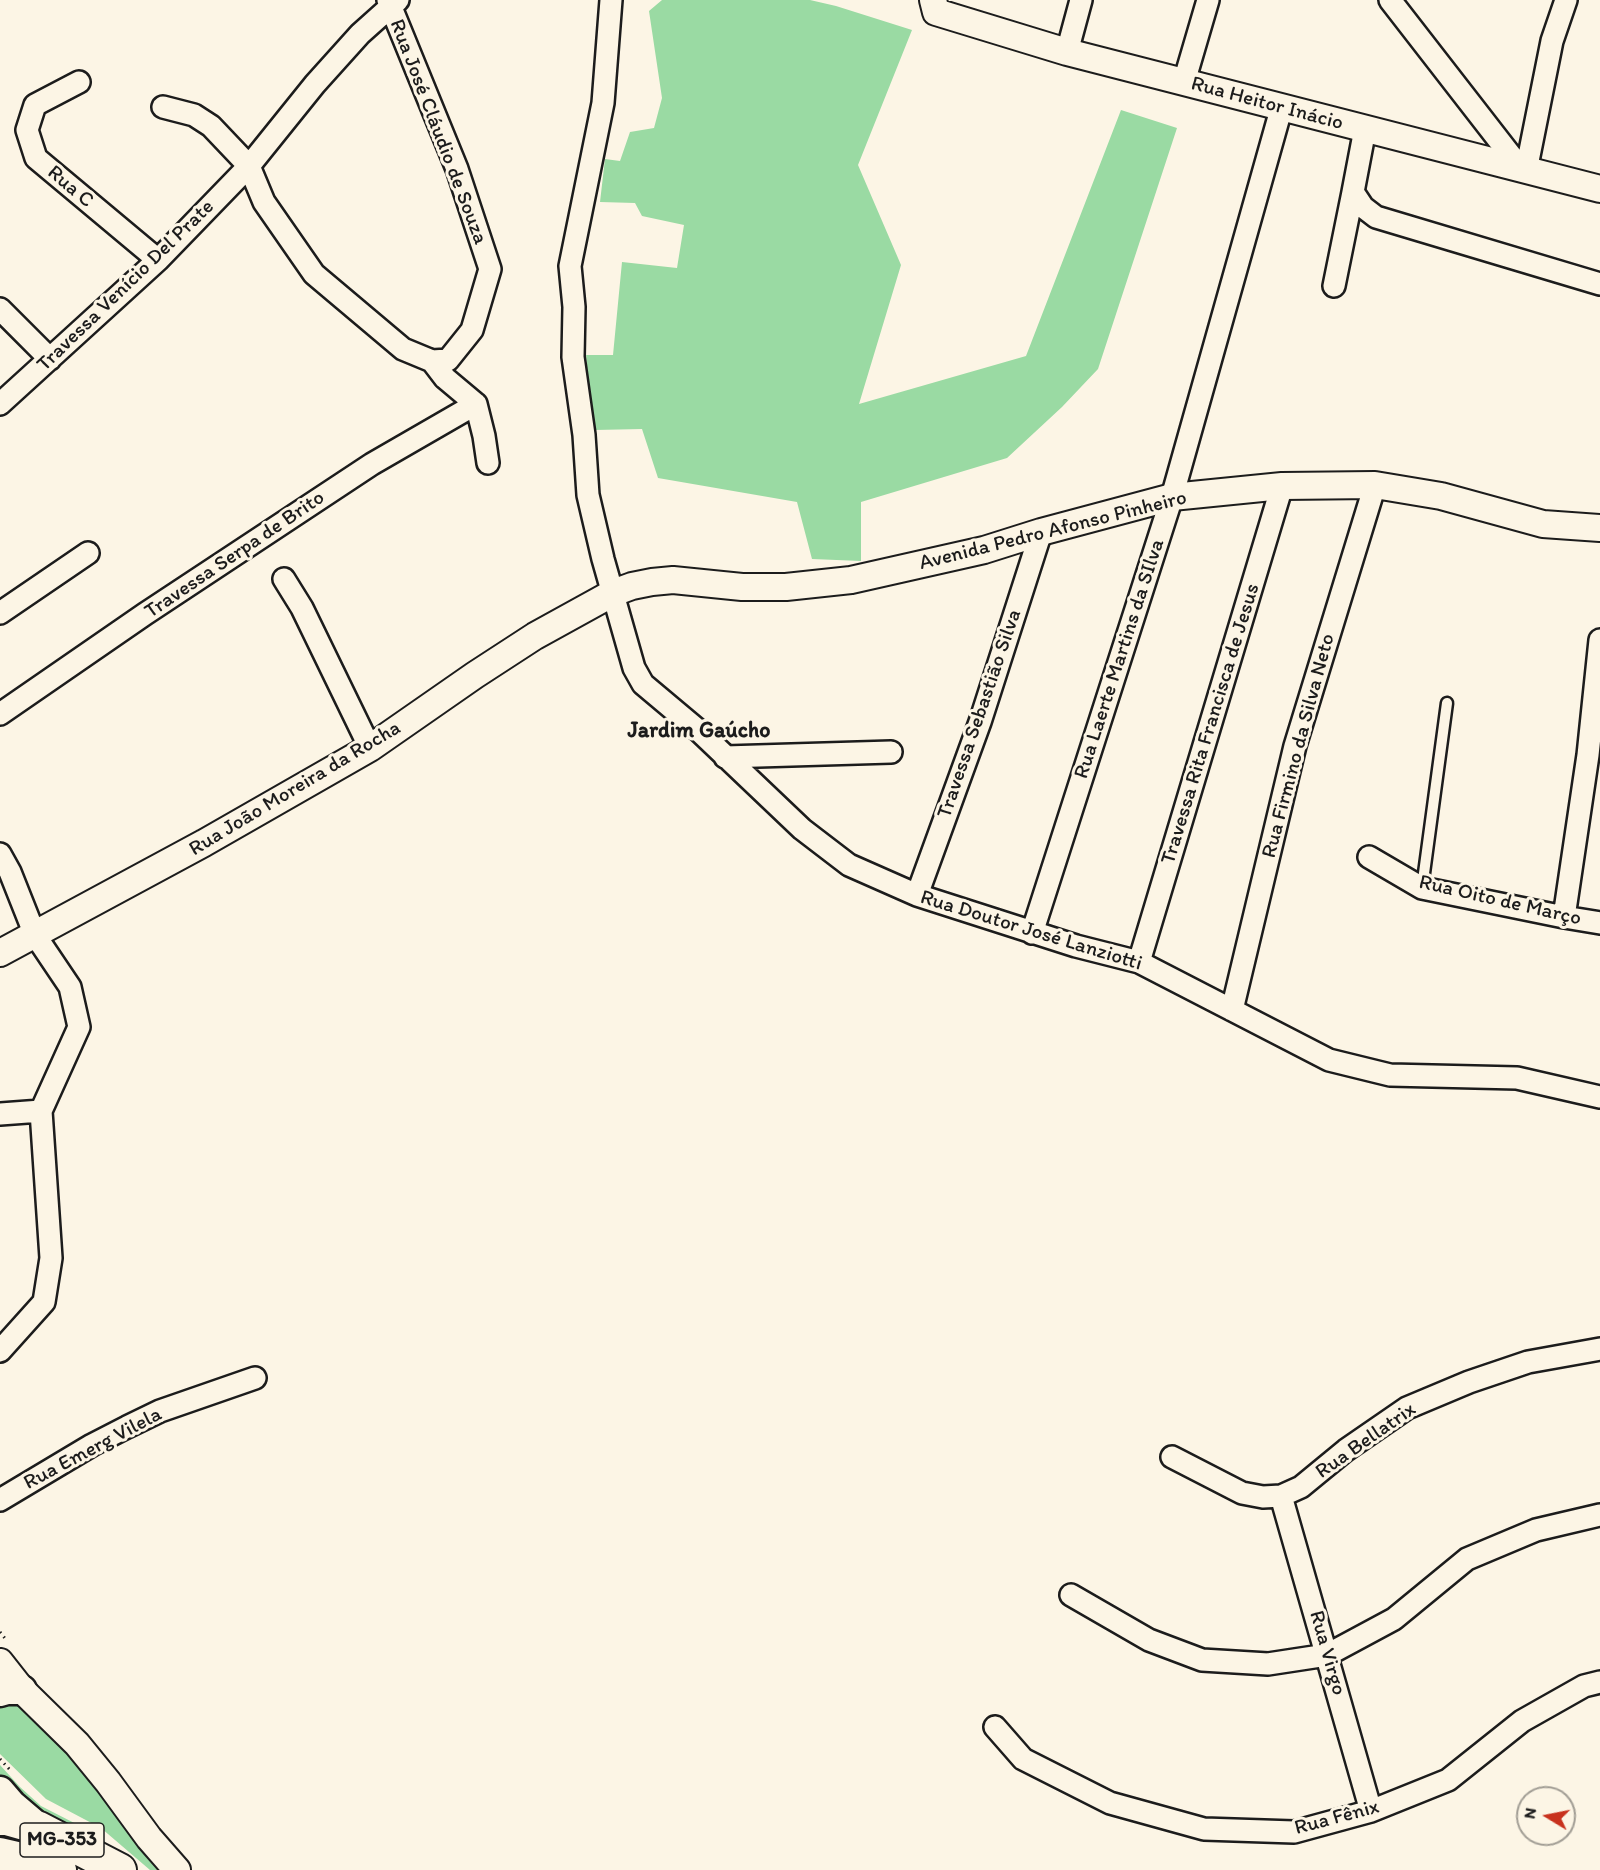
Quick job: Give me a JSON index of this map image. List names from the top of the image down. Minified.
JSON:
{"streets":{"main road":["MG-353"],"street":["Rua Heitor Inácio","Rua José Cláudio de Souza","Rua C","Travessa Venício Del Prate","Avenida Pedro Afonso Pinheiro","Travessa Serpa de Brito","Rua Laerte Martins da SIlva","Travessa Sebastião Silva","Travessa Rita Francisca de Jesus","Rua Firmino da Silva Neto","Rua João Moreira da Rocha","Rua Oito de Março","Rua Doutor José Lanziotti","Rua Bellatrix","Rua Emerg Vilela","Rua Virgo","Rua Fênix"]},"crossings":[["Rua Heitor Inácio","Rua Laerte Martins da SIlva"],["Rua C","Travessa Venício Del Prate"],["Avenida Pedro Afonso Pinheiro","Rua Laerte Martins da SIlva"],["Avenida Pedro Afonso Pinheiro","Travessa Sebastião Silva"],["Avenida Pedro Afonso Pinheiro","Travessa Rita Francisca de Jesus"],["Avenida Pedro Afonso Pinheiro","Rua Firmino da Silva Neto"],["Avenida Pedro Afonso Pinheiro","Rua João Moreira da Rocha"],["Avenida Pedro Afonso Pinheiro","Rua Doutor José Lanziotti"],["Rua Laerte Martins da SIlva","Rua Doutor José Lanziotti"],["Travessa Sebastião Silva","Rua Doutor José Lanziotti"],["Travessa Rita Francisca de Jesus","Rua Doutor José Lanziotti"],["Rua Firmino da Silva Neto","Rua Doutor José Lanziotti"],["Rua João Moreira da Rocha","Rua Doutor José Lanziotti"],["Rua Bellatrix","Rua Virgo"],["Rua Virgo","Rua Fênix"]],"districts":["Jardim Gaúcho"],"north":"left"}
